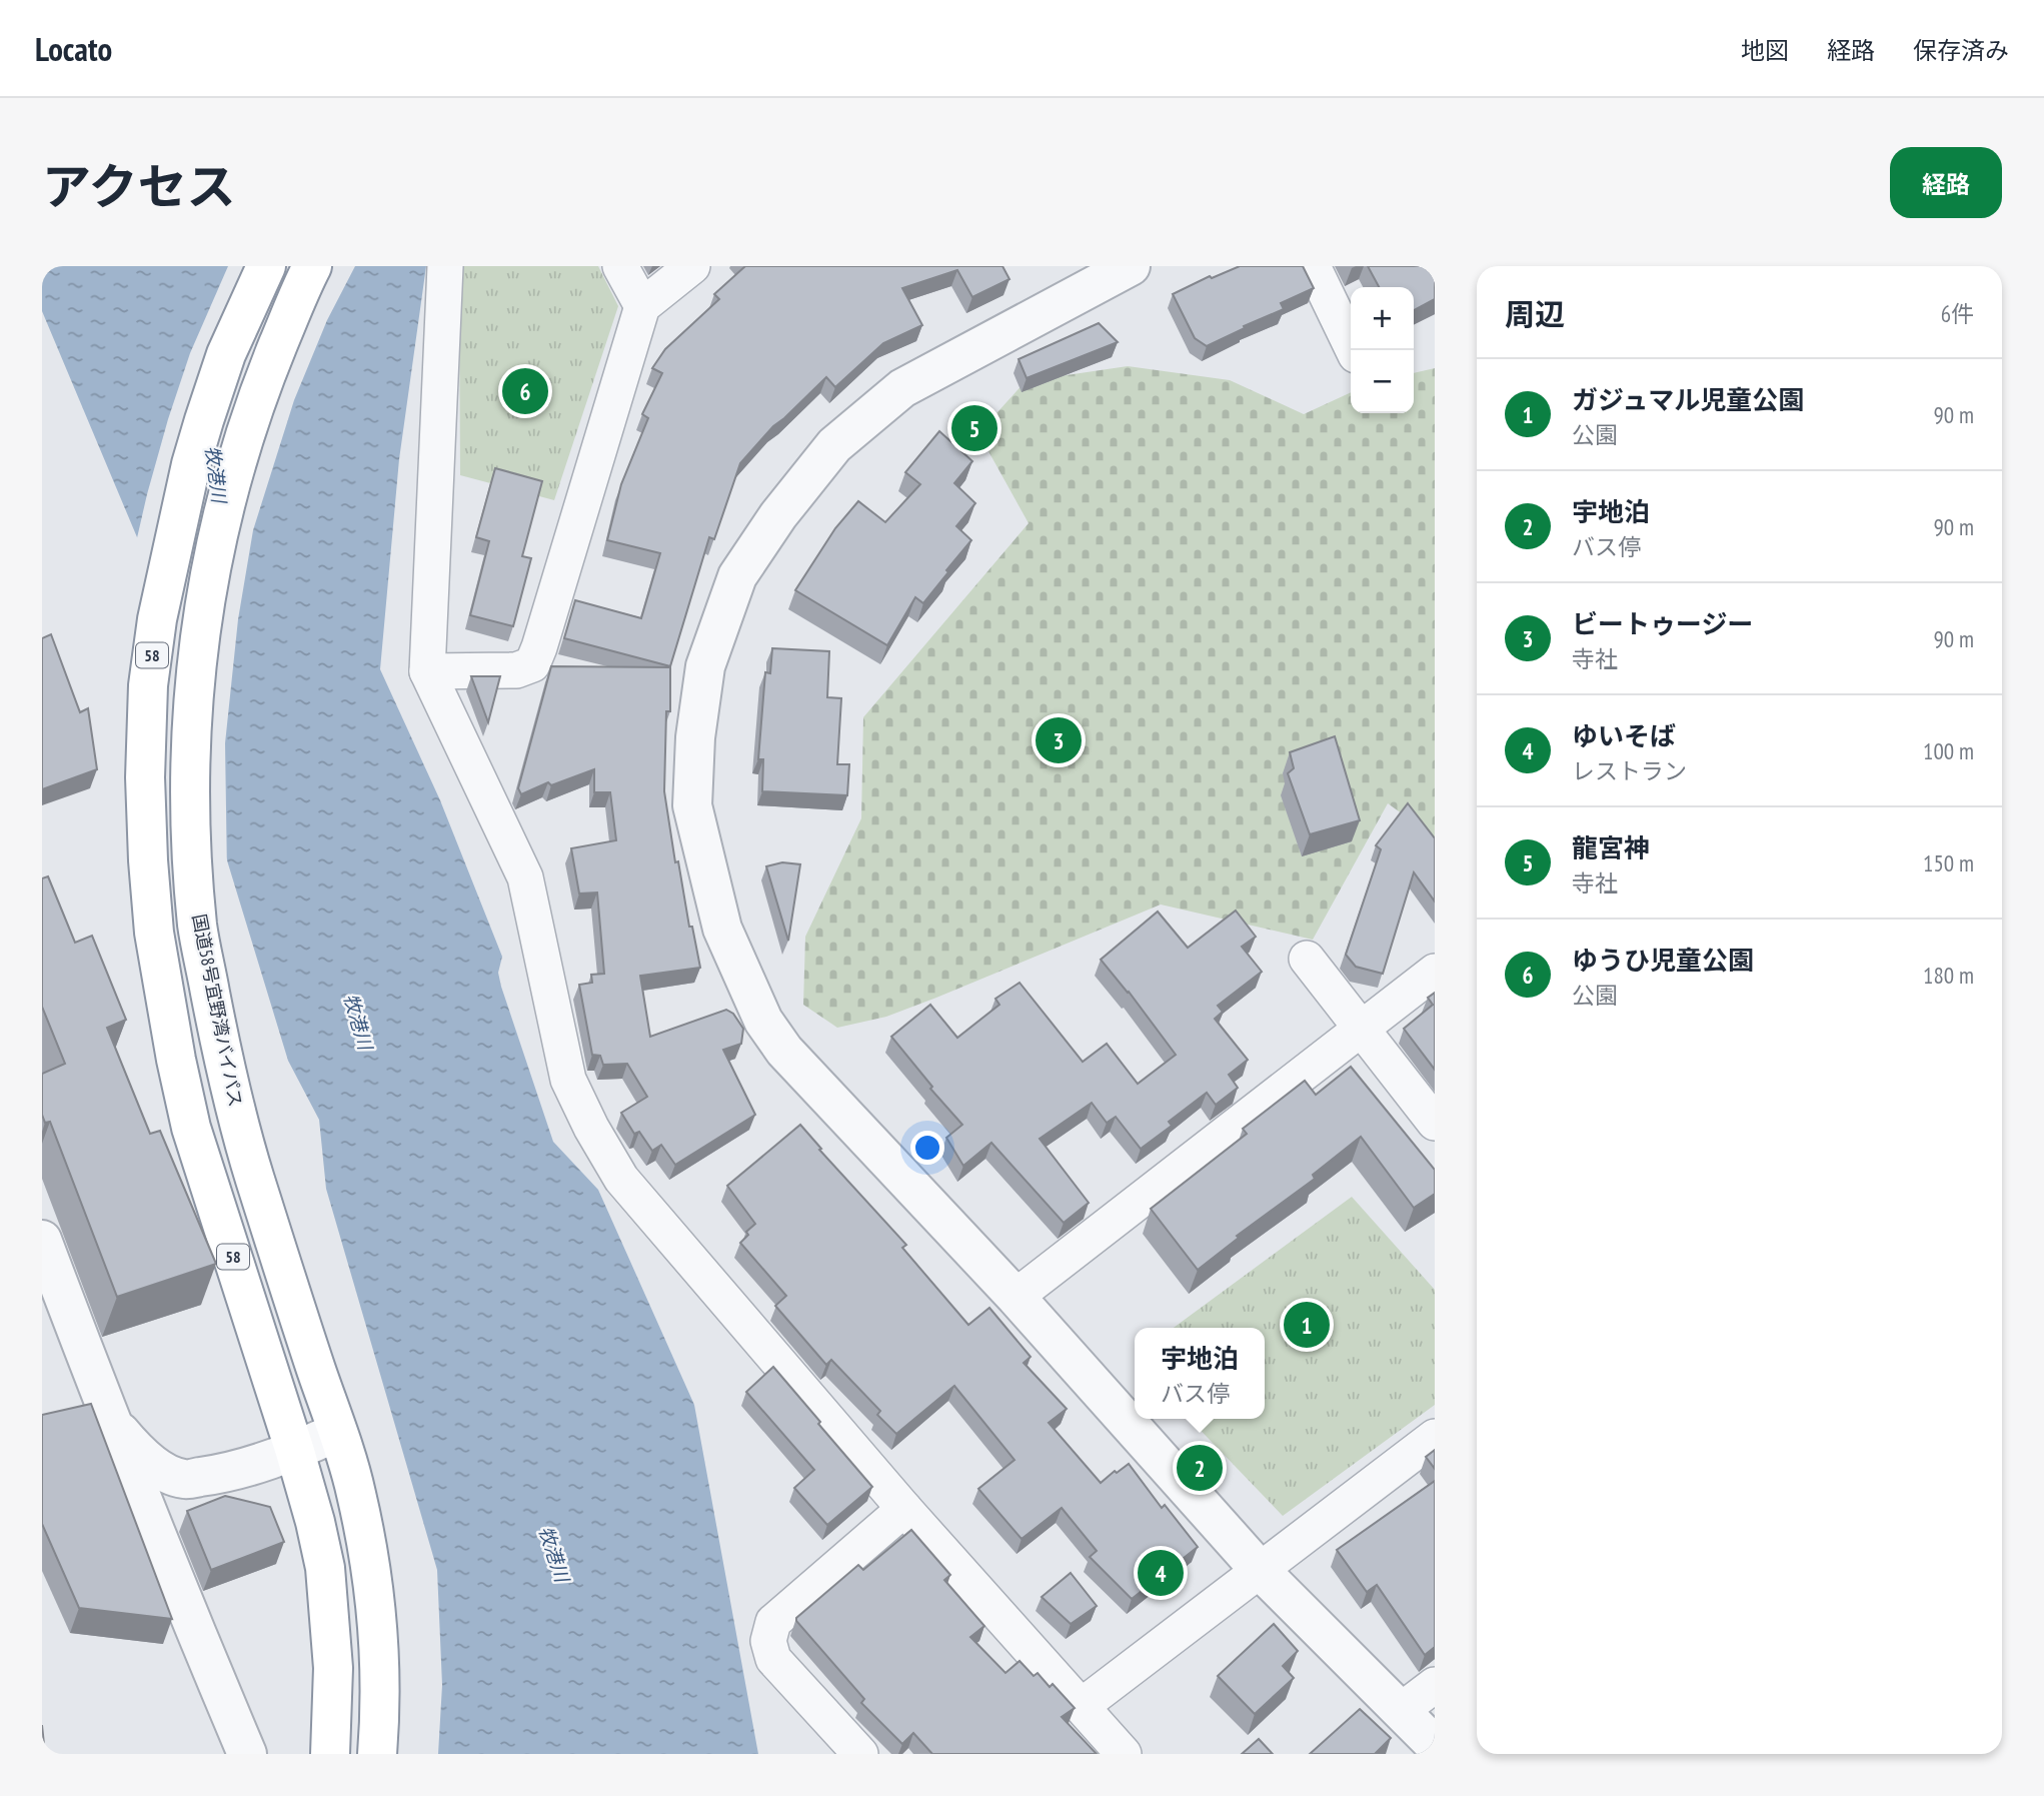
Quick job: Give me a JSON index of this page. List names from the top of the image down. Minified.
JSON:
{"streets":{"highway":["58","国道58号宜野湾バイパス"]},"water":["牧港川"],"page":{"header":"Locato","nav":["地図","経路","保存済み"],"title":"アクセス","buttons":"経路","heading":["周辺","6件"],"map_buttons":["+","−"],"list":[{"mark":"1","name":"ガジュマル児童公園","note":"公園","value":"90 m"},{"mark":"2","name":"宇地泊","note":"バス停","value":"90 m"},{"mark":"3","name":"ビートゥージー","note":"寺社","value":"90 m"},{"mark":"4","name":"ゆいそば","note":"レストラン","value":"100 m"},{"mark":"5","name":"龍宮神","note":"寺社","value":"150 m"},{"mark":"6","name":"ゆうひ児童公園","note":"公園","value":"180 m"}],"pins":["6","5","3","1","2","4"],"popup":["宇地泊","バス停"]}}
